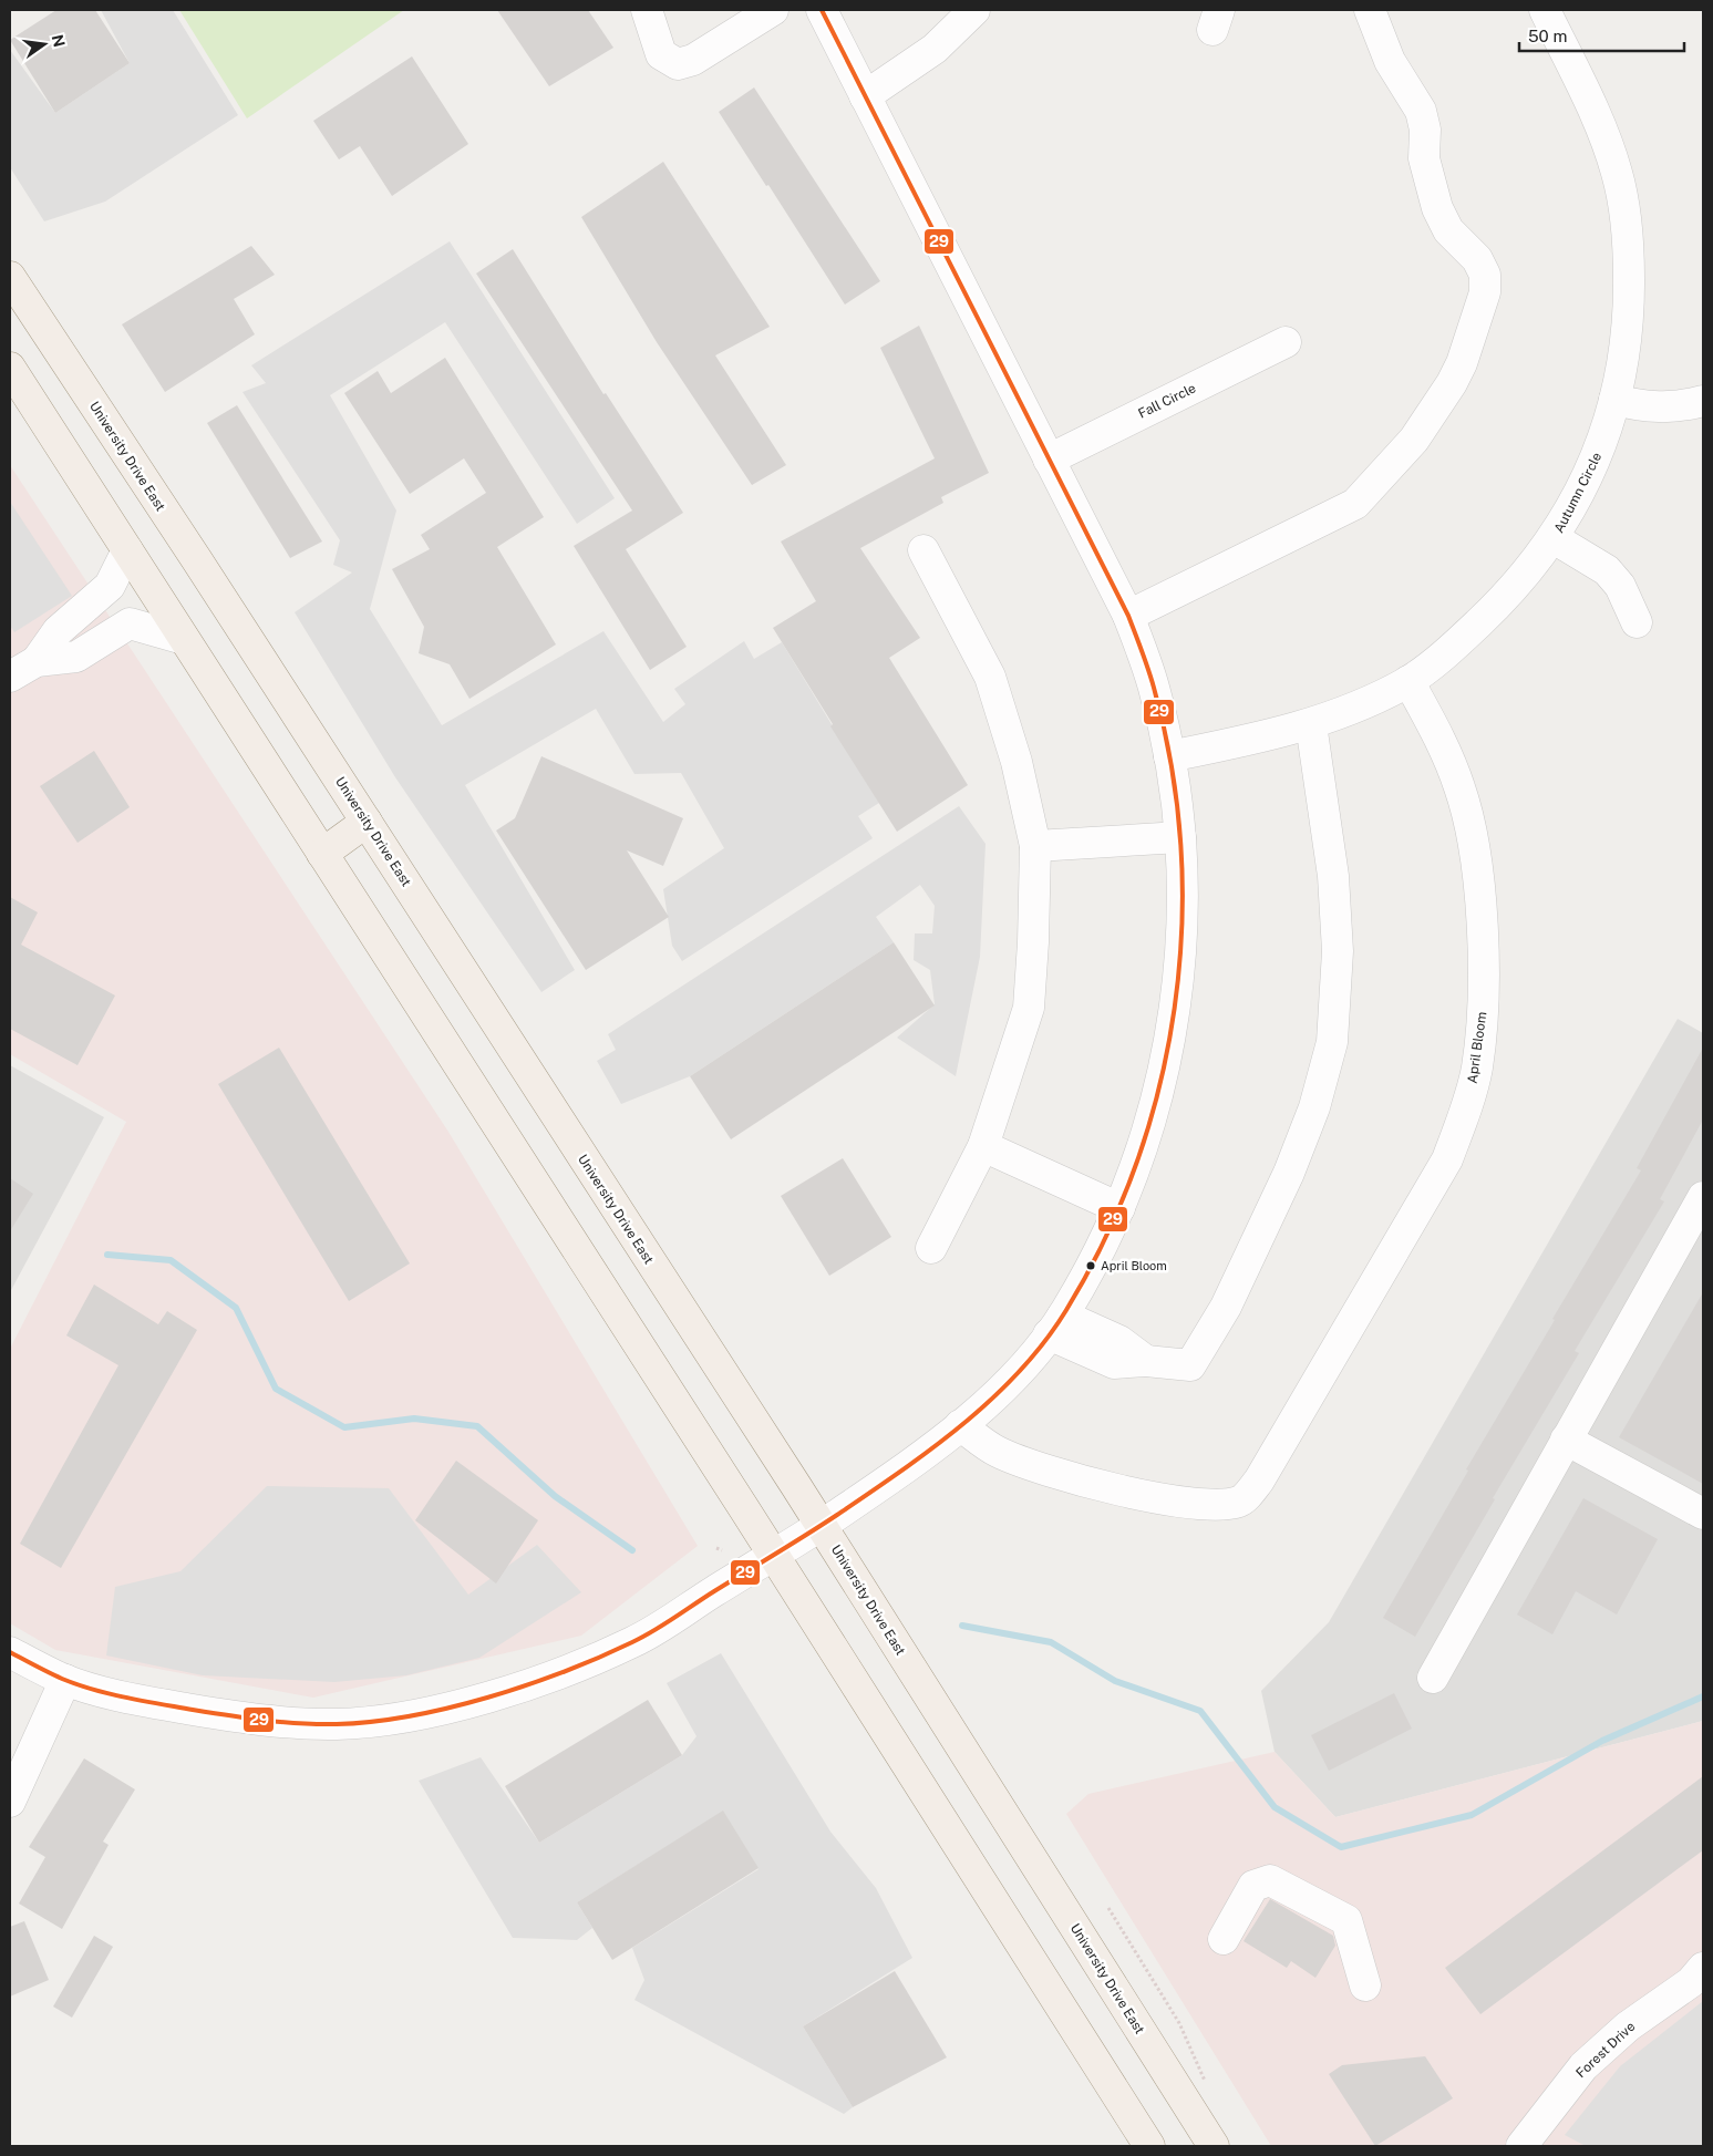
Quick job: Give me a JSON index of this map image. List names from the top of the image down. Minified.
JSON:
{"streets":{"main road":["University Drive East"],"street":["Fall Circle","Autumn Circle","April Bloom","Forest Drive"]},"crossings":[["Autumn Circle","April Bloom"]],"places":["April Bloom"],"lines":["transit line 29"],"scale_bar":"50 m","north":"right"}
